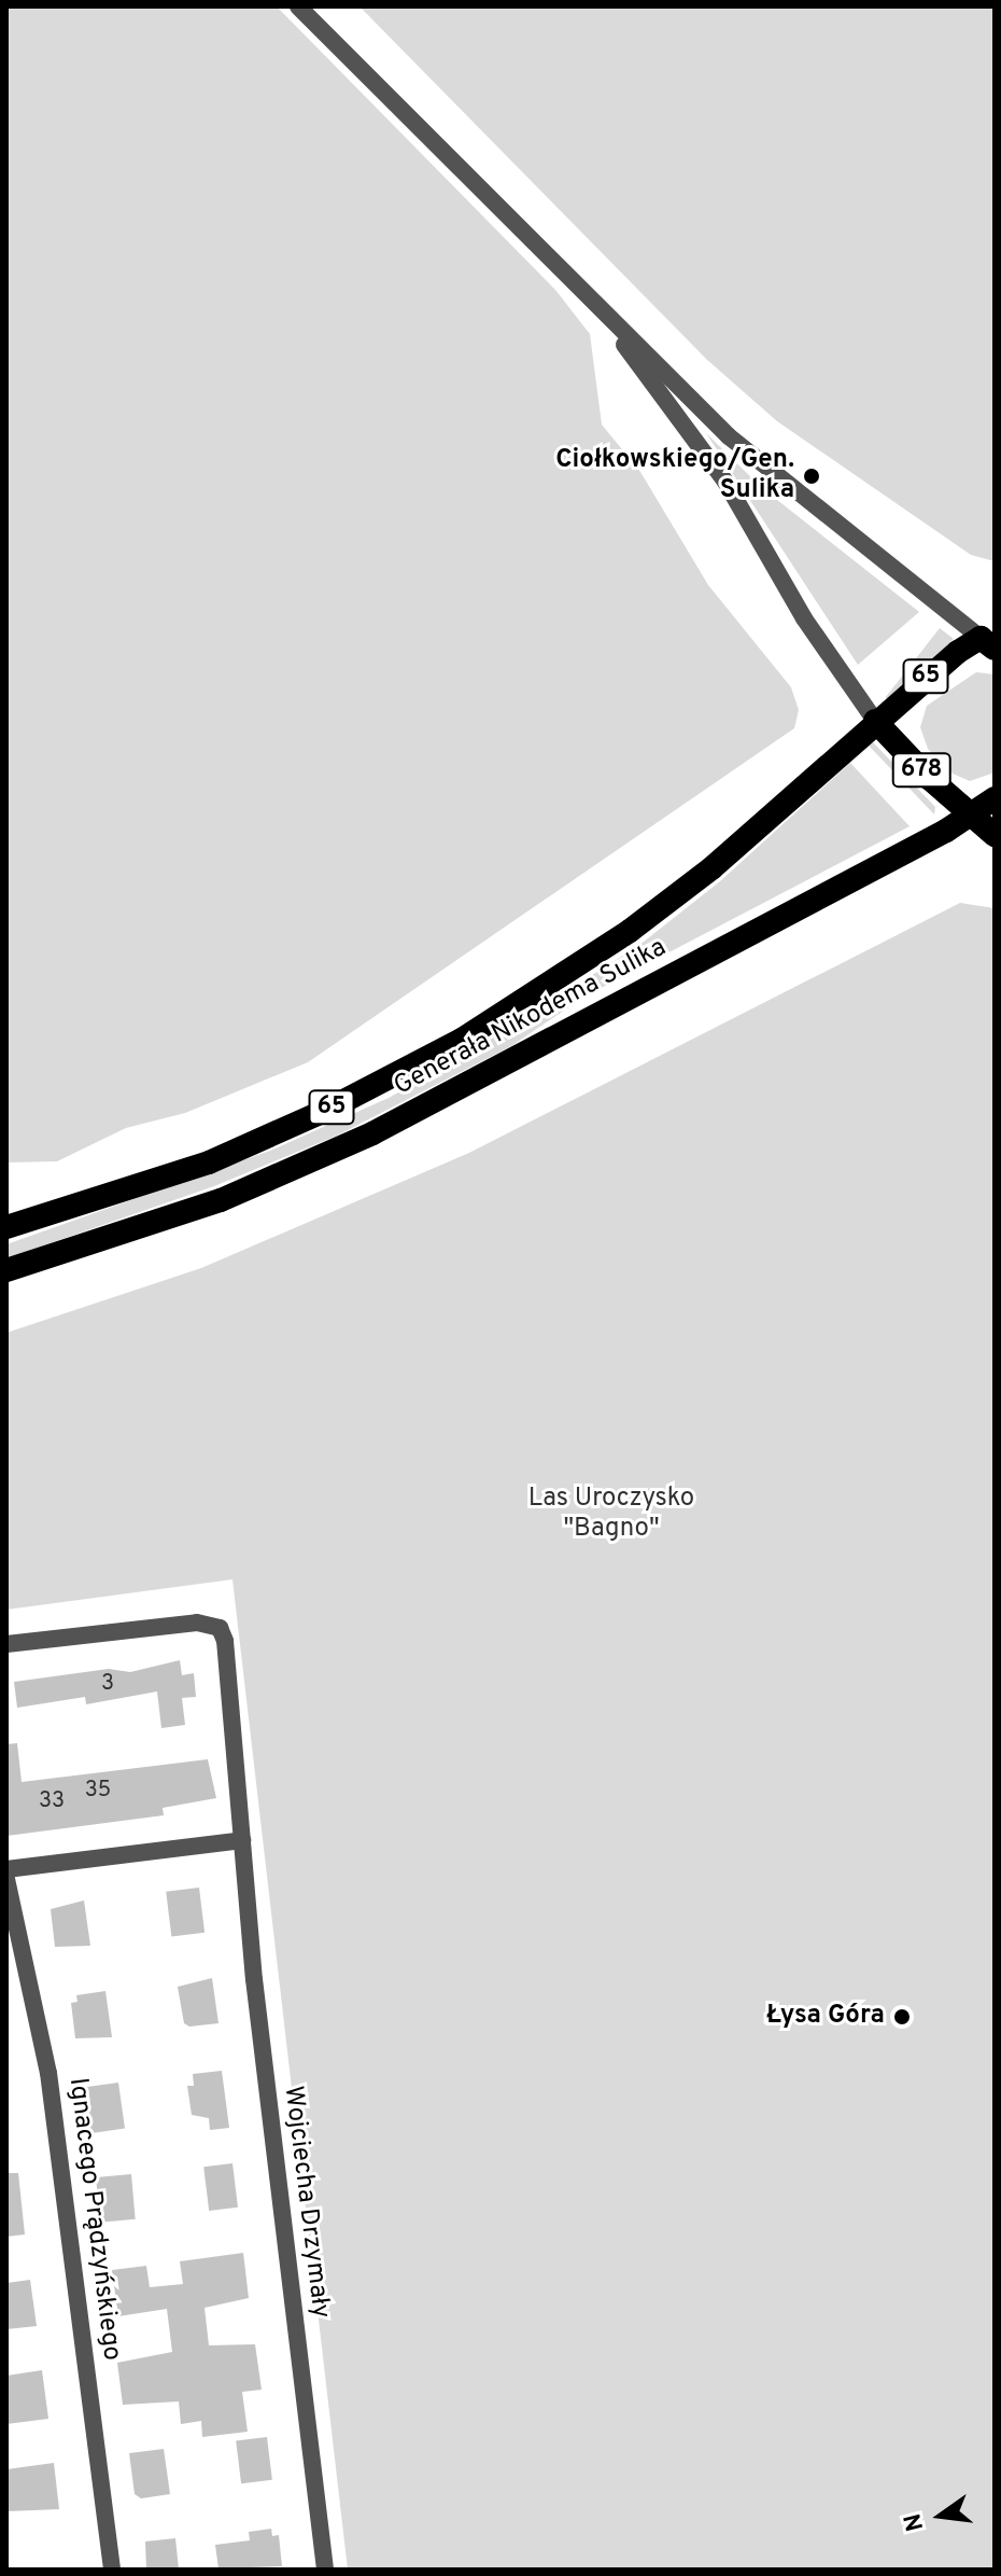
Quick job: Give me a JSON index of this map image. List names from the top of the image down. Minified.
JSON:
{"streets":{"highway":["65","678","Generała Nikodema Sulika"],"street":["Wojciecha Drzymały","Ignacego Prądzyńskiego"]},"crossings":[["65","678"],["65","Generała Nikodema Sulika"],["678","Generała Nikodema Sulika"]],"parks":["Las Uroczysko \"Bagno\""],"places":["Ciołkowskiego/Gen. Sulika","Łysa Góra"],"house_numbers":["3","35","33"],"north":"left"}
